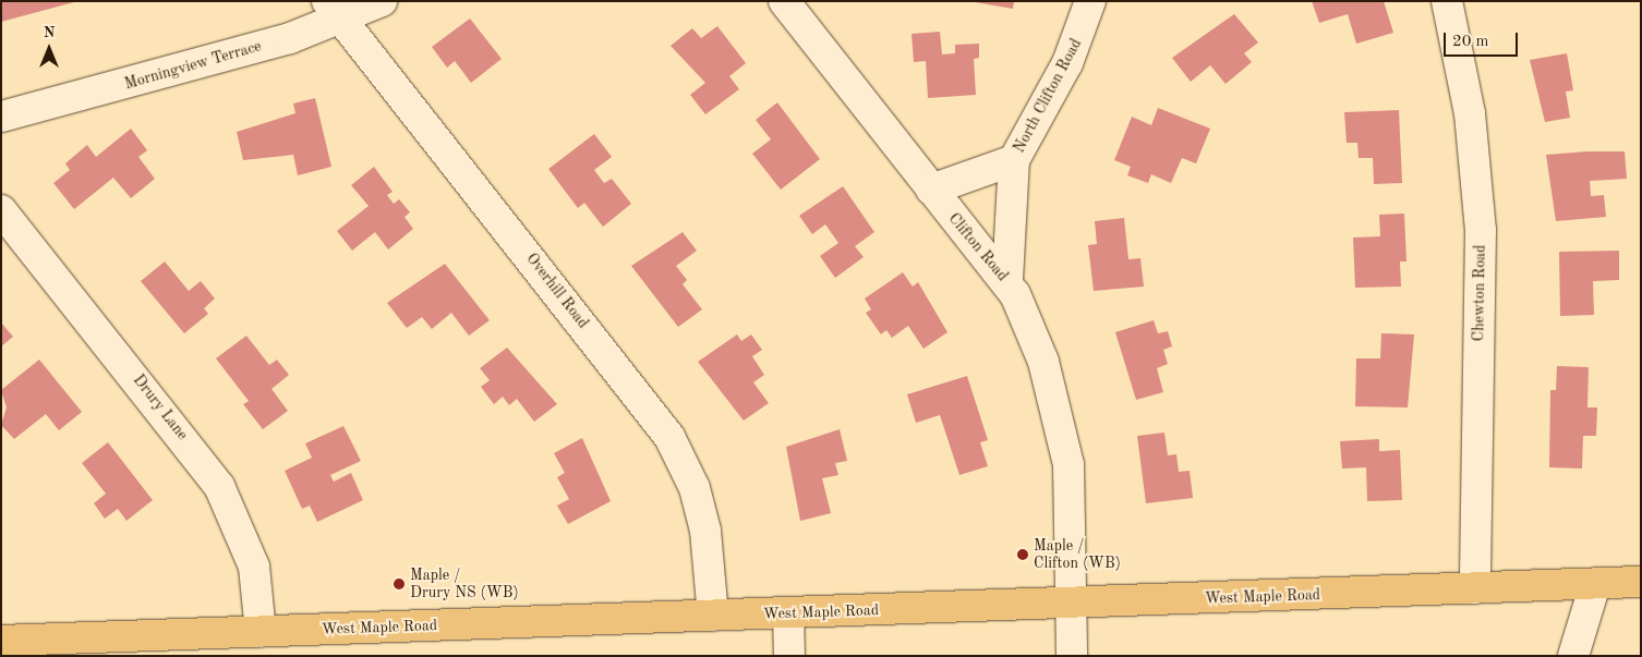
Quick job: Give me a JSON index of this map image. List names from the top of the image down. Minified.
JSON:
{"streets":{"main road":["West Maple Road"],"street":["Morningview Terrace","North Clifton Road","Clifton Road","Overhill Road","Chewton Road","Drury Lane"]},"crossings":[["Morningview Terrace","Overhill Road"],["North Clifton Road","Clifton Road"],["Clifton Road","West Maple Road"],["Overhill Road","West Maple Road"],["Chewton Road","West Maple Road"],["Drury Lane","West Maple Road"]],"places":["Maple / Clifton (WB)","Maple / Drury NS (WB)"],"scale_bar":"20 m","north":"top"}
